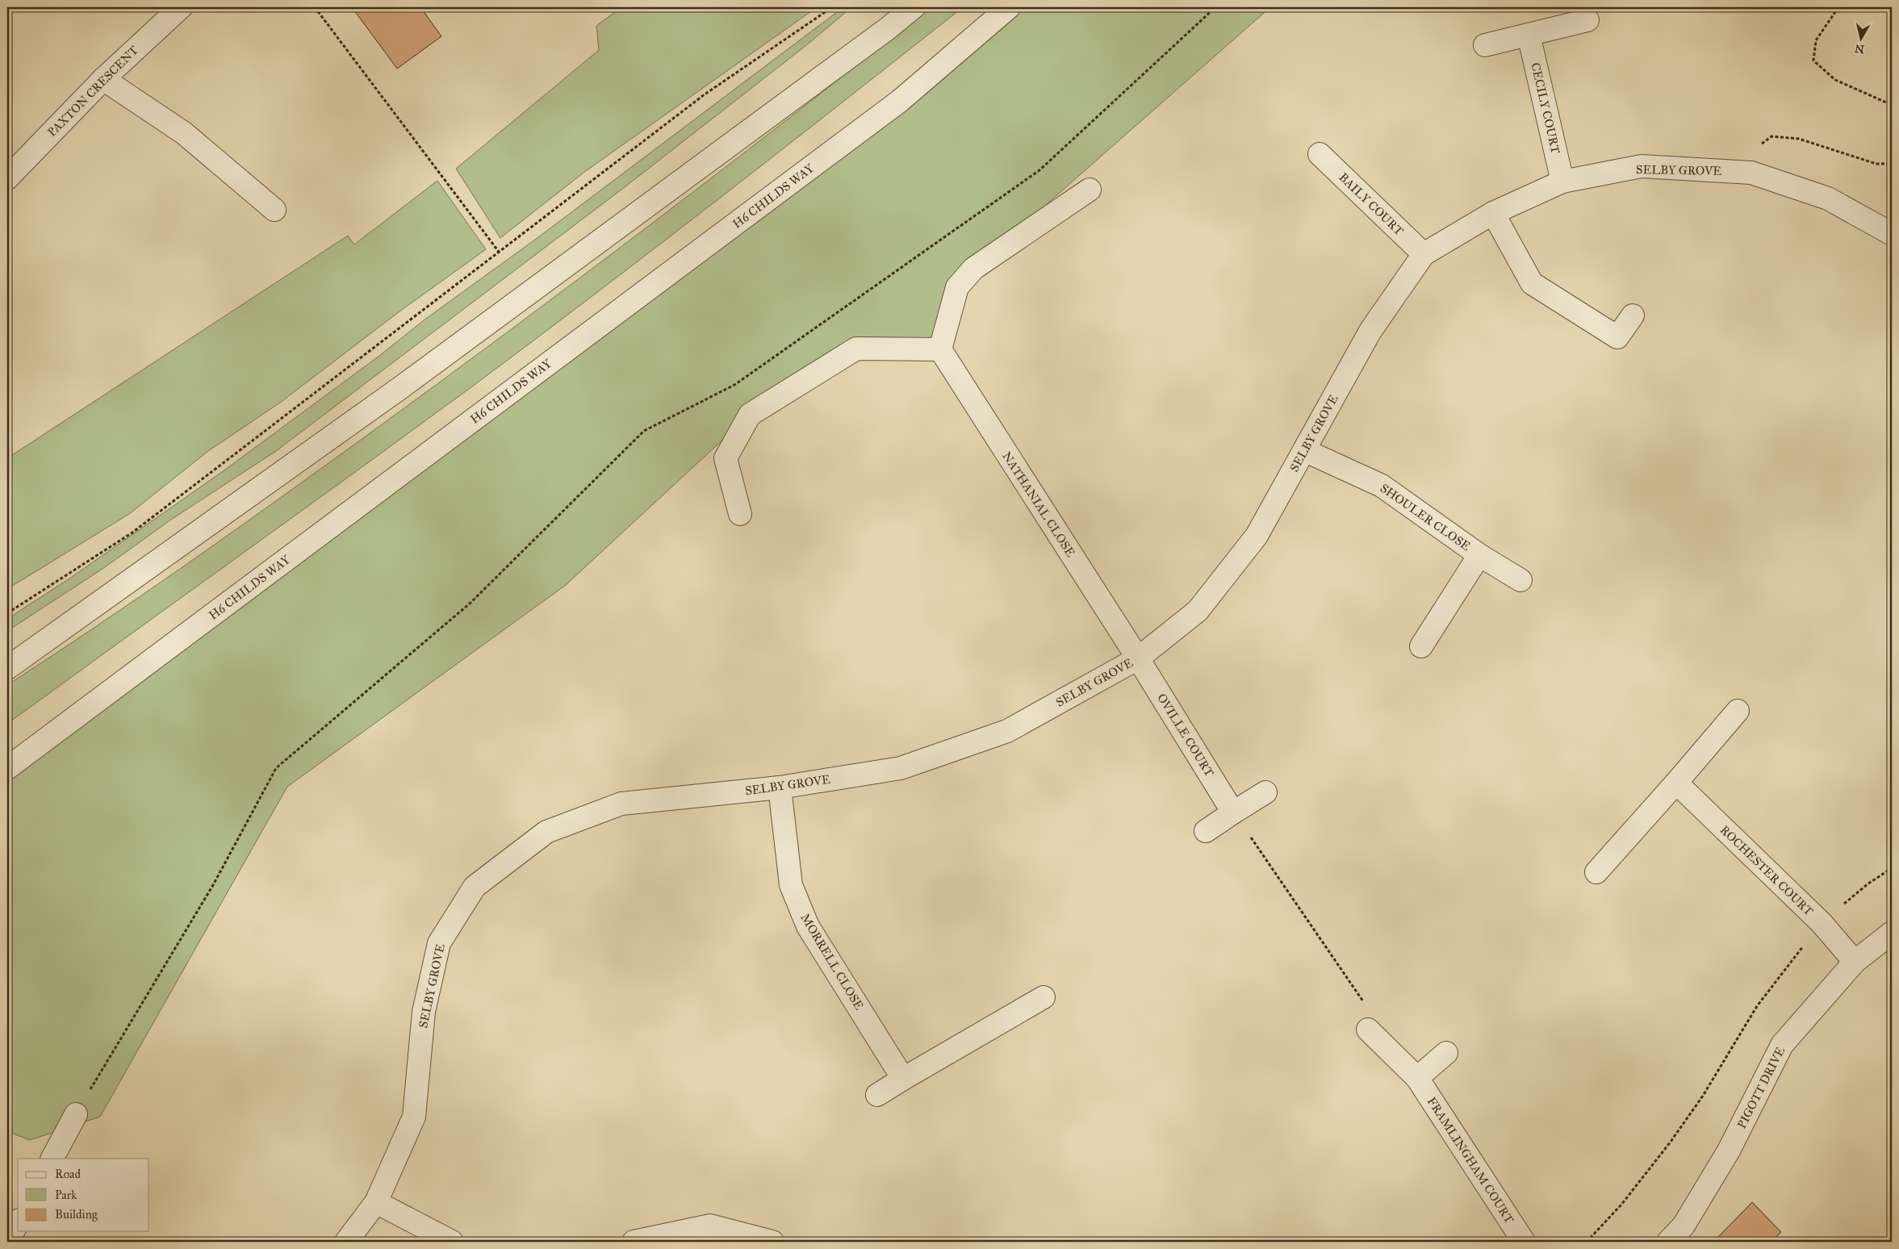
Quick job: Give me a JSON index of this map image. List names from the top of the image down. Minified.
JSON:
{"streets":{"street":["PAXTON CRESCENT","CECILY COURT","SELBY GROVE","H6 CHILDS WAY","BAILY COURT","NATHANIAL CLOSE","SHOULER CLOSE","OVILLE COURT","ROCHESTER COURT","MORRELL CLOSE","PIGOTT DRIVE","FRAMLINGHAM COURT"]},"crossings":[["CECILY COURT","SELBY GROVE"],["SELBY GROVE","BAILY COURT"],["SELBY GROVE","NATHANIAL CLOSE"],["SELBY GROVE","SHOULER CLOSE"],["SELBY GROVE","OVILLE COURT"],["SELBY GROVE","MORRELL CLOSE"],["NATHANIAL CLOSE","OVILLE COURT"],["ROCHESTER COURT","PIGOTT DRIVE"]],"legend":["Road","Park","Building"],"north":"bottom"}
